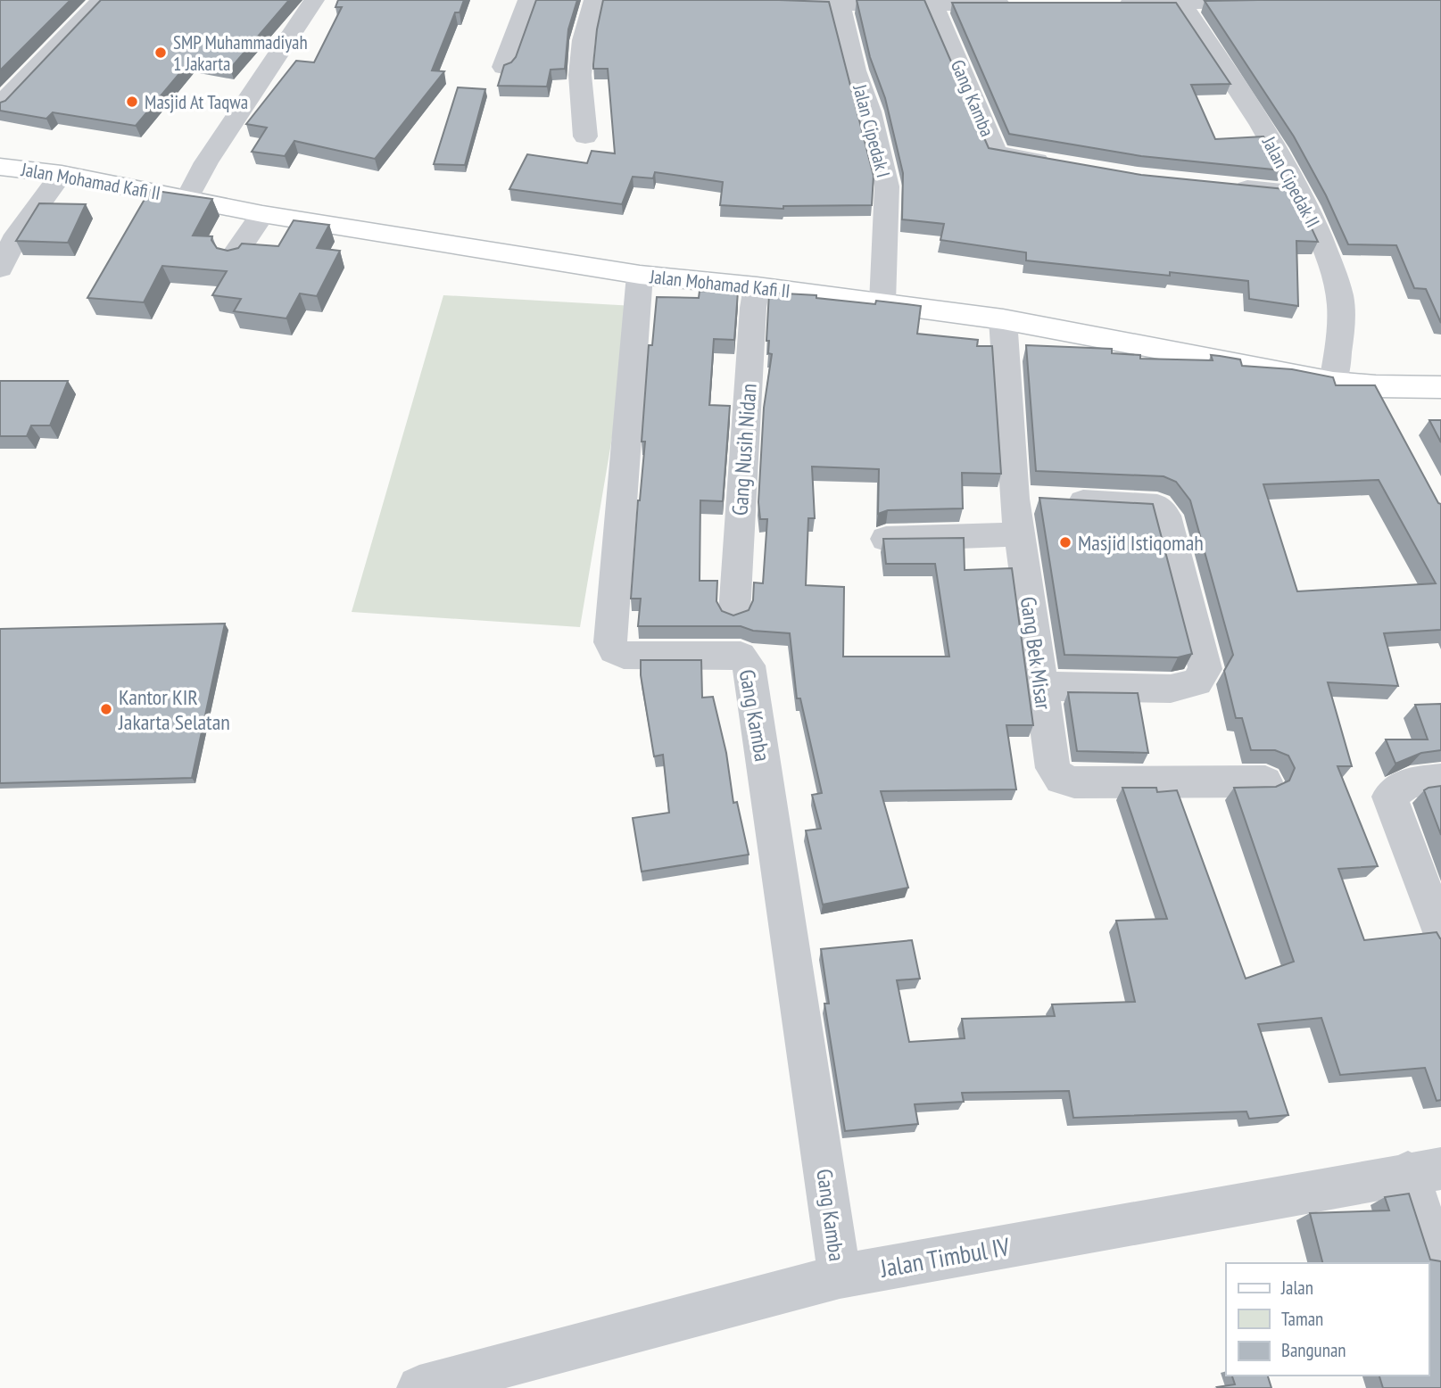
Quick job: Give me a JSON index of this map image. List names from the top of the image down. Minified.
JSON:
{"streets":{"main road":["Jalan Mohamad Kafi II"],"street":["Gang Kamba","Jalan Cipedak I","Jalan Cipedak II","Gang Nusih Nidan","Gang Bek Misar","Jalan Timbul IV"]},"crossings":[["Gang Kamba","Jalan Mohamad Kafi II"],["Gang Kamba","Jalan Timbul IV"],["Jalan Cipedak I","Jalan Mohamad Kafi II"],["Jalan Mohamad Kafi II","Jalan Cipedak II"],["Jalan Mohamad Kafi II","Gang Nusih Nidan"],["Jalan Mohamad Kafi II","Gang Bek Misar"]],"places":["SMP Muhammadiyah 1 Jakarta","Masjid At Taqwa","Masjid Istiqomah","Kantor KIR Jakarta Selatan"],"legend":["Jalan","Taman","Bangunan"]}
